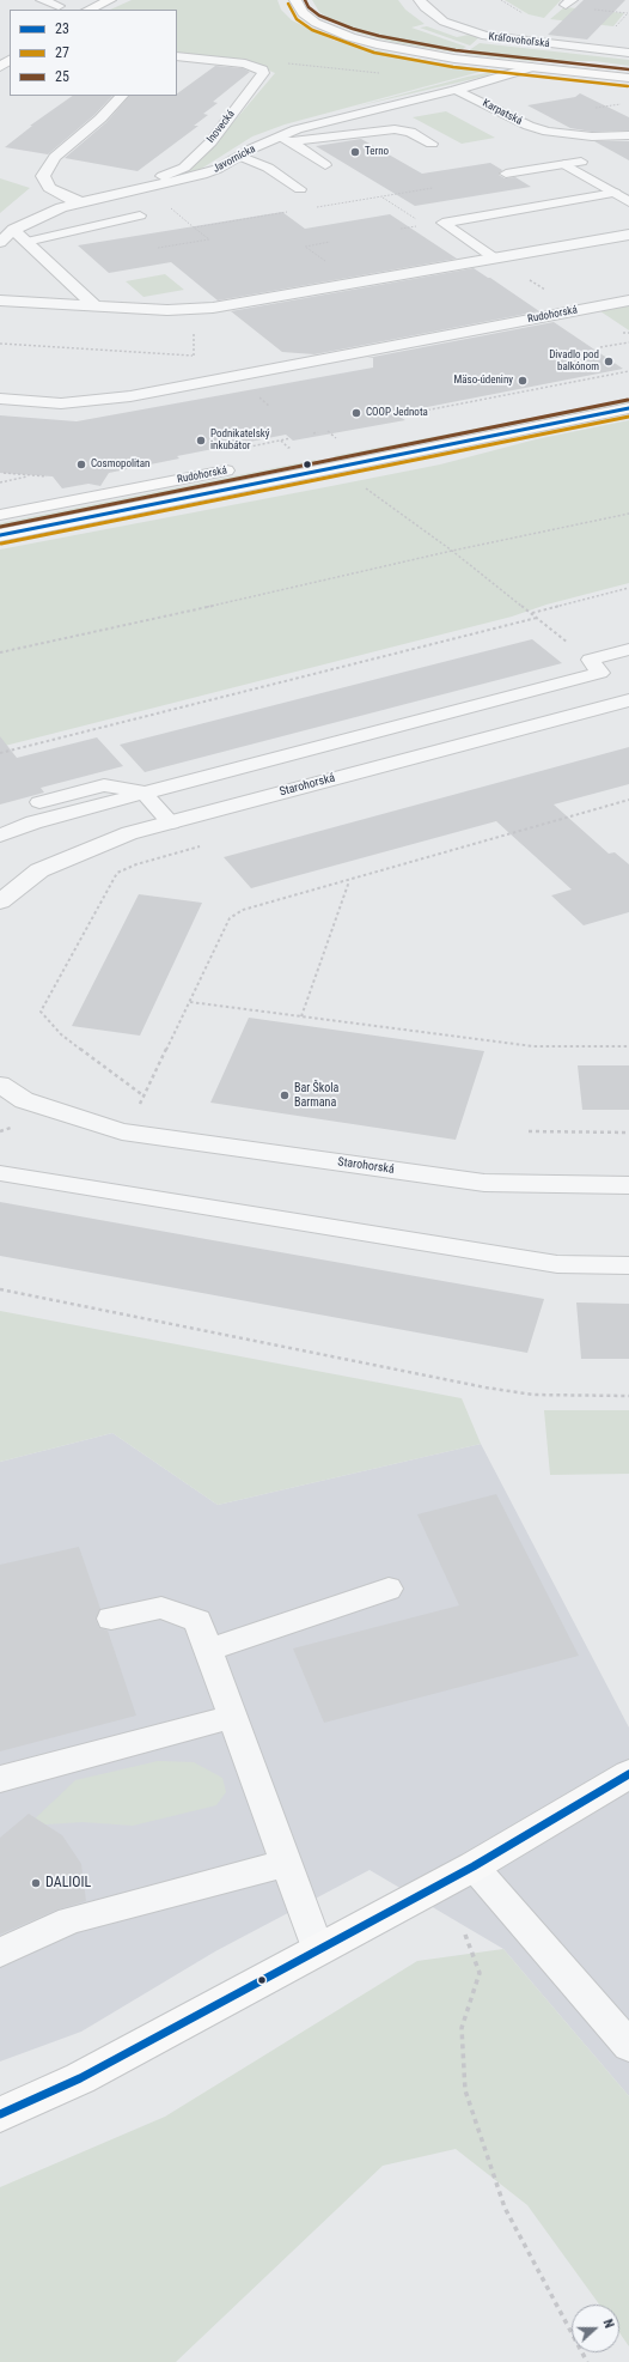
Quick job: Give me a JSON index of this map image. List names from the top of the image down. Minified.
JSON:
{"streets":{"street":["Kráľovohoľská","Karpatská","Inovecká","Javornícka","Rudohorská","Starohorská"]},"crossings":[["Karpatská","Javornícka"],["Inovecká","Javornícka"]],"places":["Terno","Divadlo pod balkónom","Mäso-údeniny","COOP Jednota","Podnikatelský inkubátor","Cosmopolitan","Bar Škola Barmana","DALIOIL"],"lines":["transit line 25","transit line 27","transit line 23"],"legend":["23","27","25"],"north":"right"}
